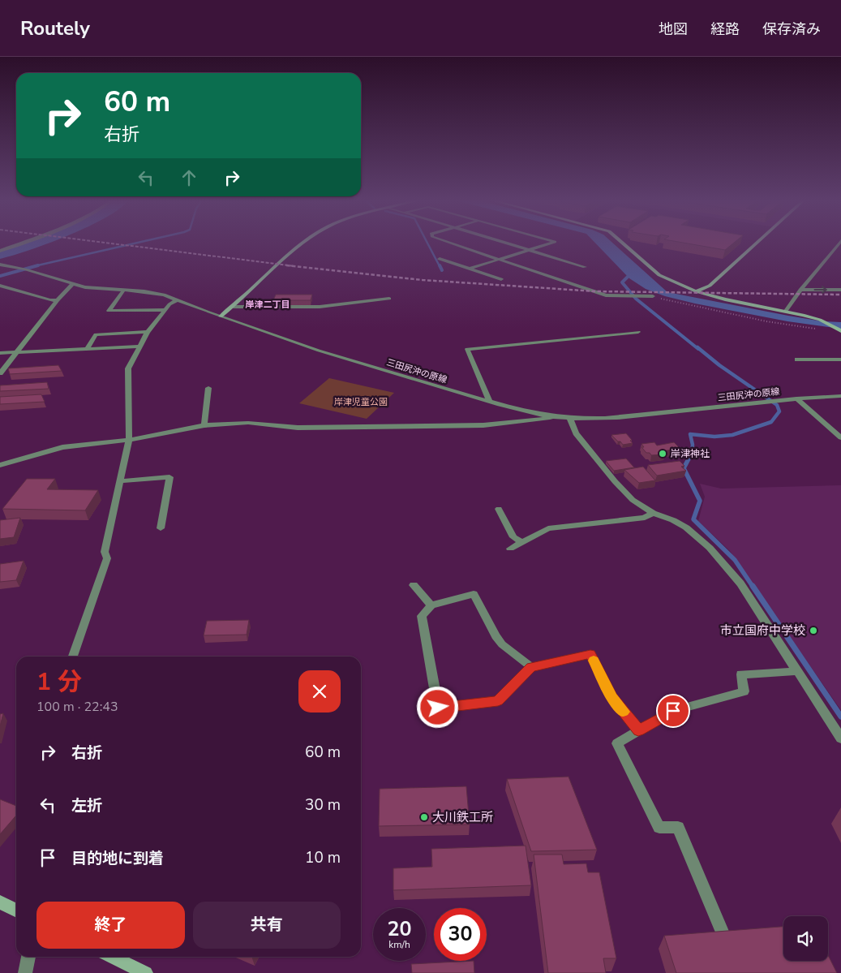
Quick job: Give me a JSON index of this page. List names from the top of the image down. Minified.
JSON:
{"streets":{"street":["三田尻沖の原線"]},"districts":["岸津二丁目"],"parks":["岸津児童公園"],"places":["岸津神社","市立国府中学校","大川鉄工所"],"page":{"header":"Routely","nav":["地図","経路","保存済み"],"turn":["60 m","右折"],"heading":["1 分","100 m · 22:43"],"list":[{"name":"右折","value":"60 m"},{"name":"左折","value":"30 m"},{"name":"目的地に到着","value":"10 m"}],"buttons":["終了","共有"],"speed":"20 km/h","limit":"30"}}
